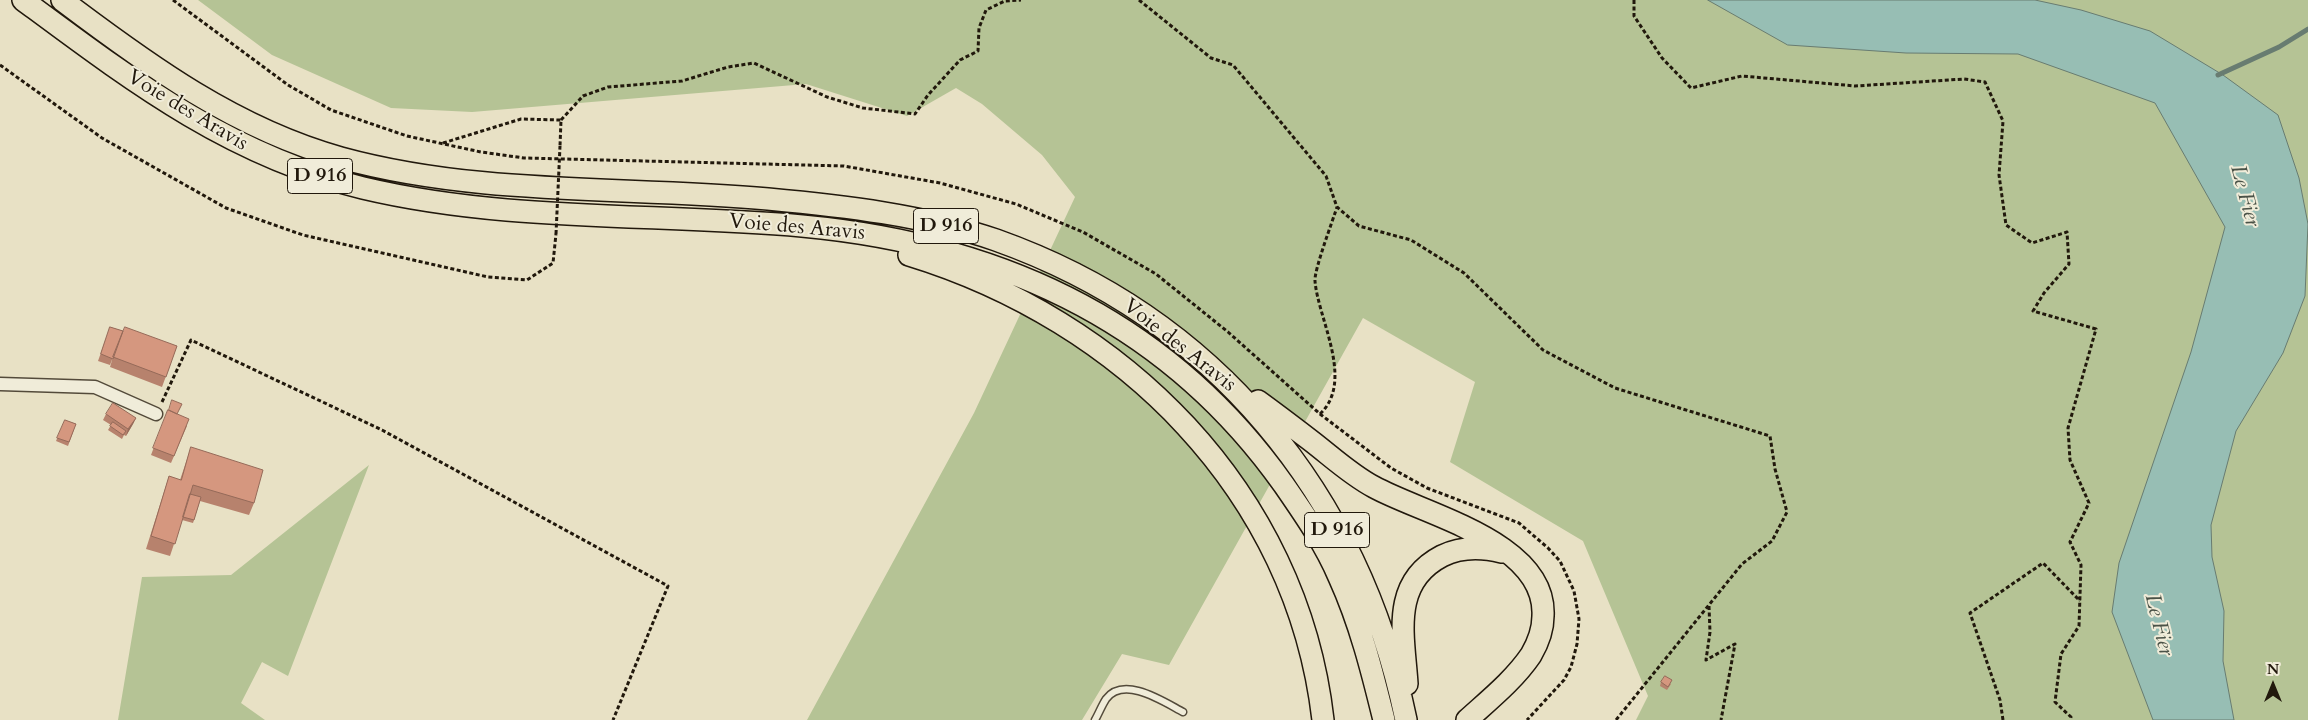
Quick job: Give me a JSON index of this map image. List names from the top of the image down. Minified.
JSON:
{"streets":{"highway":["Voie des Aravis","D 916"]},"water":["Le Fier"],"north":"top"}
